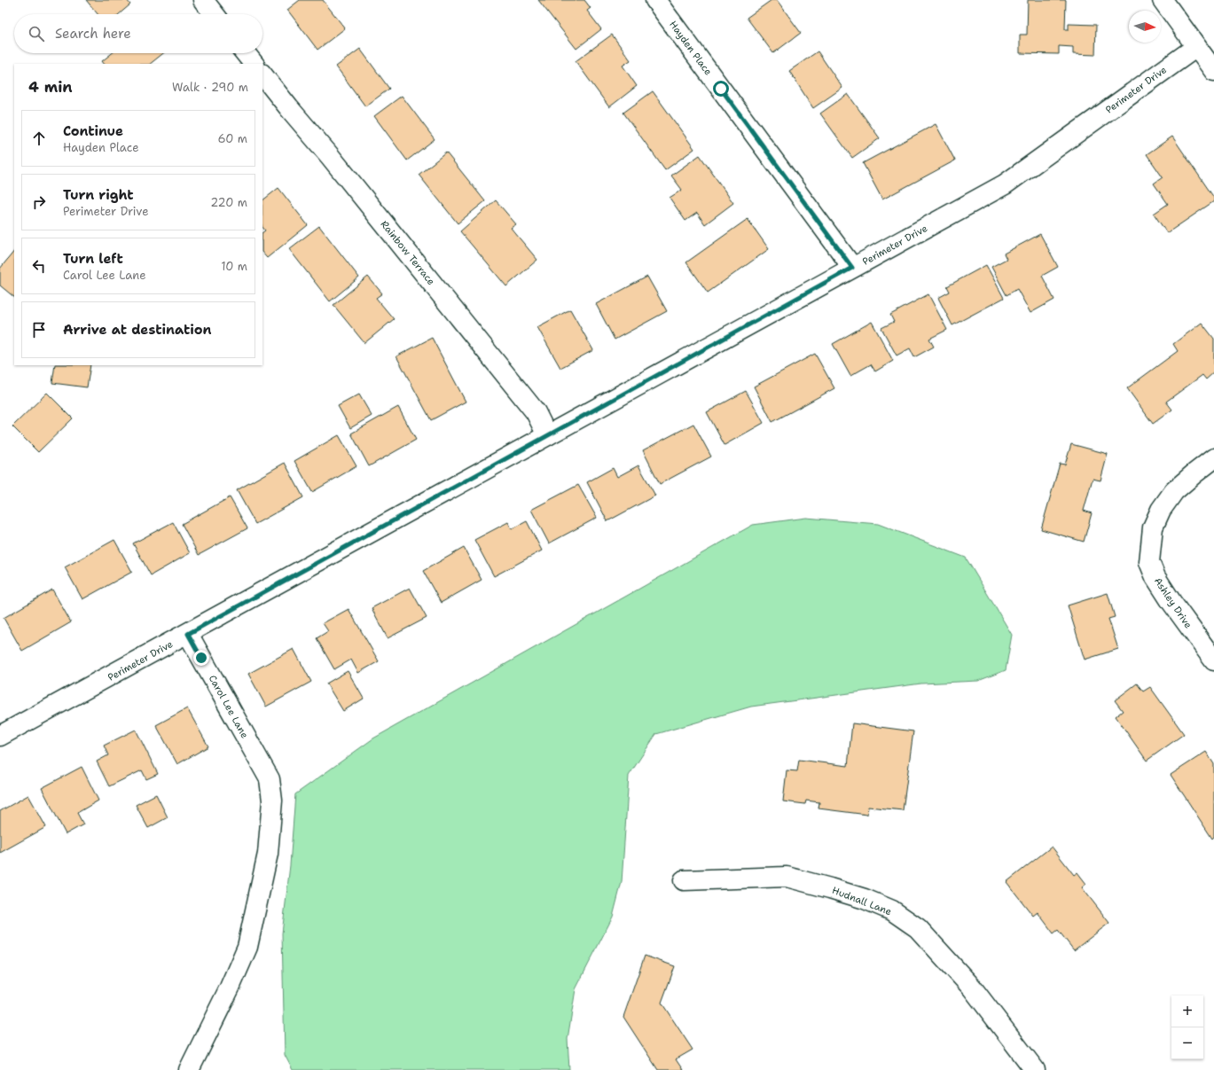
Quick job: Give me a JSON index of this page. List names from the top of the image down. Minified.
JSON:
{"streets":{"street":["Hayden Place","Perimeter Drive","Rainbow Terrace","Ashley Drive","Carol Lee Lane","Hudnall Lane"]},"crossings":[["Hayden Place","Perimeter Drive"],["Perimeter Drive","Rainbow Terrace"],["Perimeter Drive","Carol Lee Lane"]],"north":"right","page":{"search":"Search here","heading":["4 min","Walk · 290 m"],"list":[["Continue","Hayden Place","60 m"],["Turn right","Perimeter Drive","220 m"],["Turn left","Carol Lee Lane","10 m"],"Arrive at destination"],"map_buttons":["+","−"]}}
